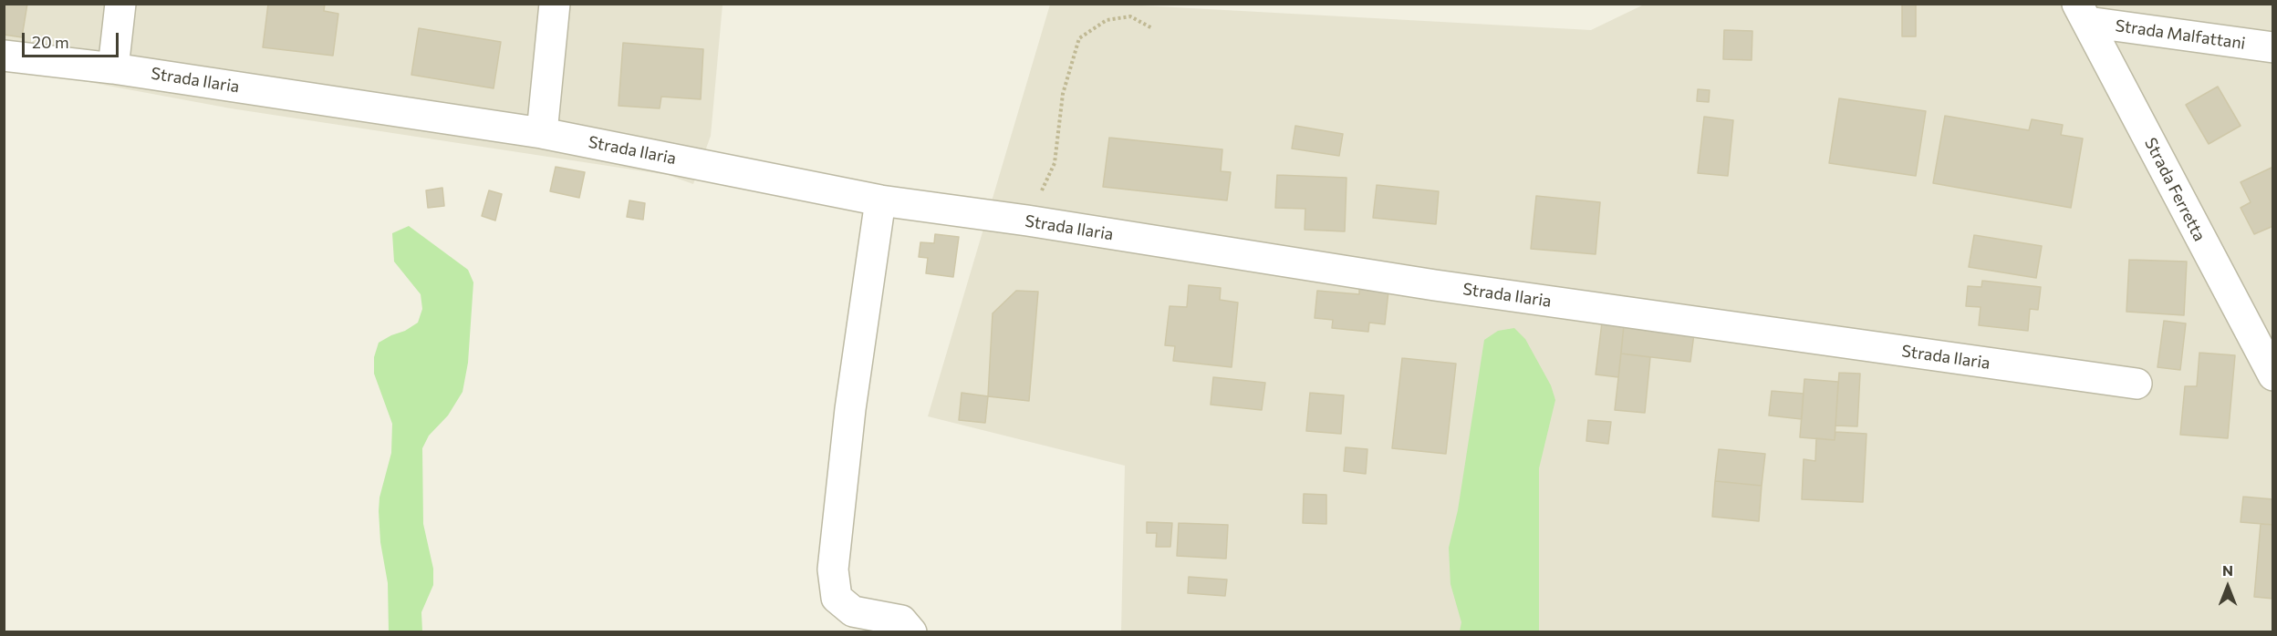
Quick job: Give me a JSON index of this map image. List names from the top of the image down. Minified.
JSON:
{"streets":{"street":["Strada Malfattani","Strada Ilaria","Strada Ferretta"]},"crossings":[["Strada Malfattani","Strada Ferretta"]],"scale_bar":"20 m","north":"top"}
